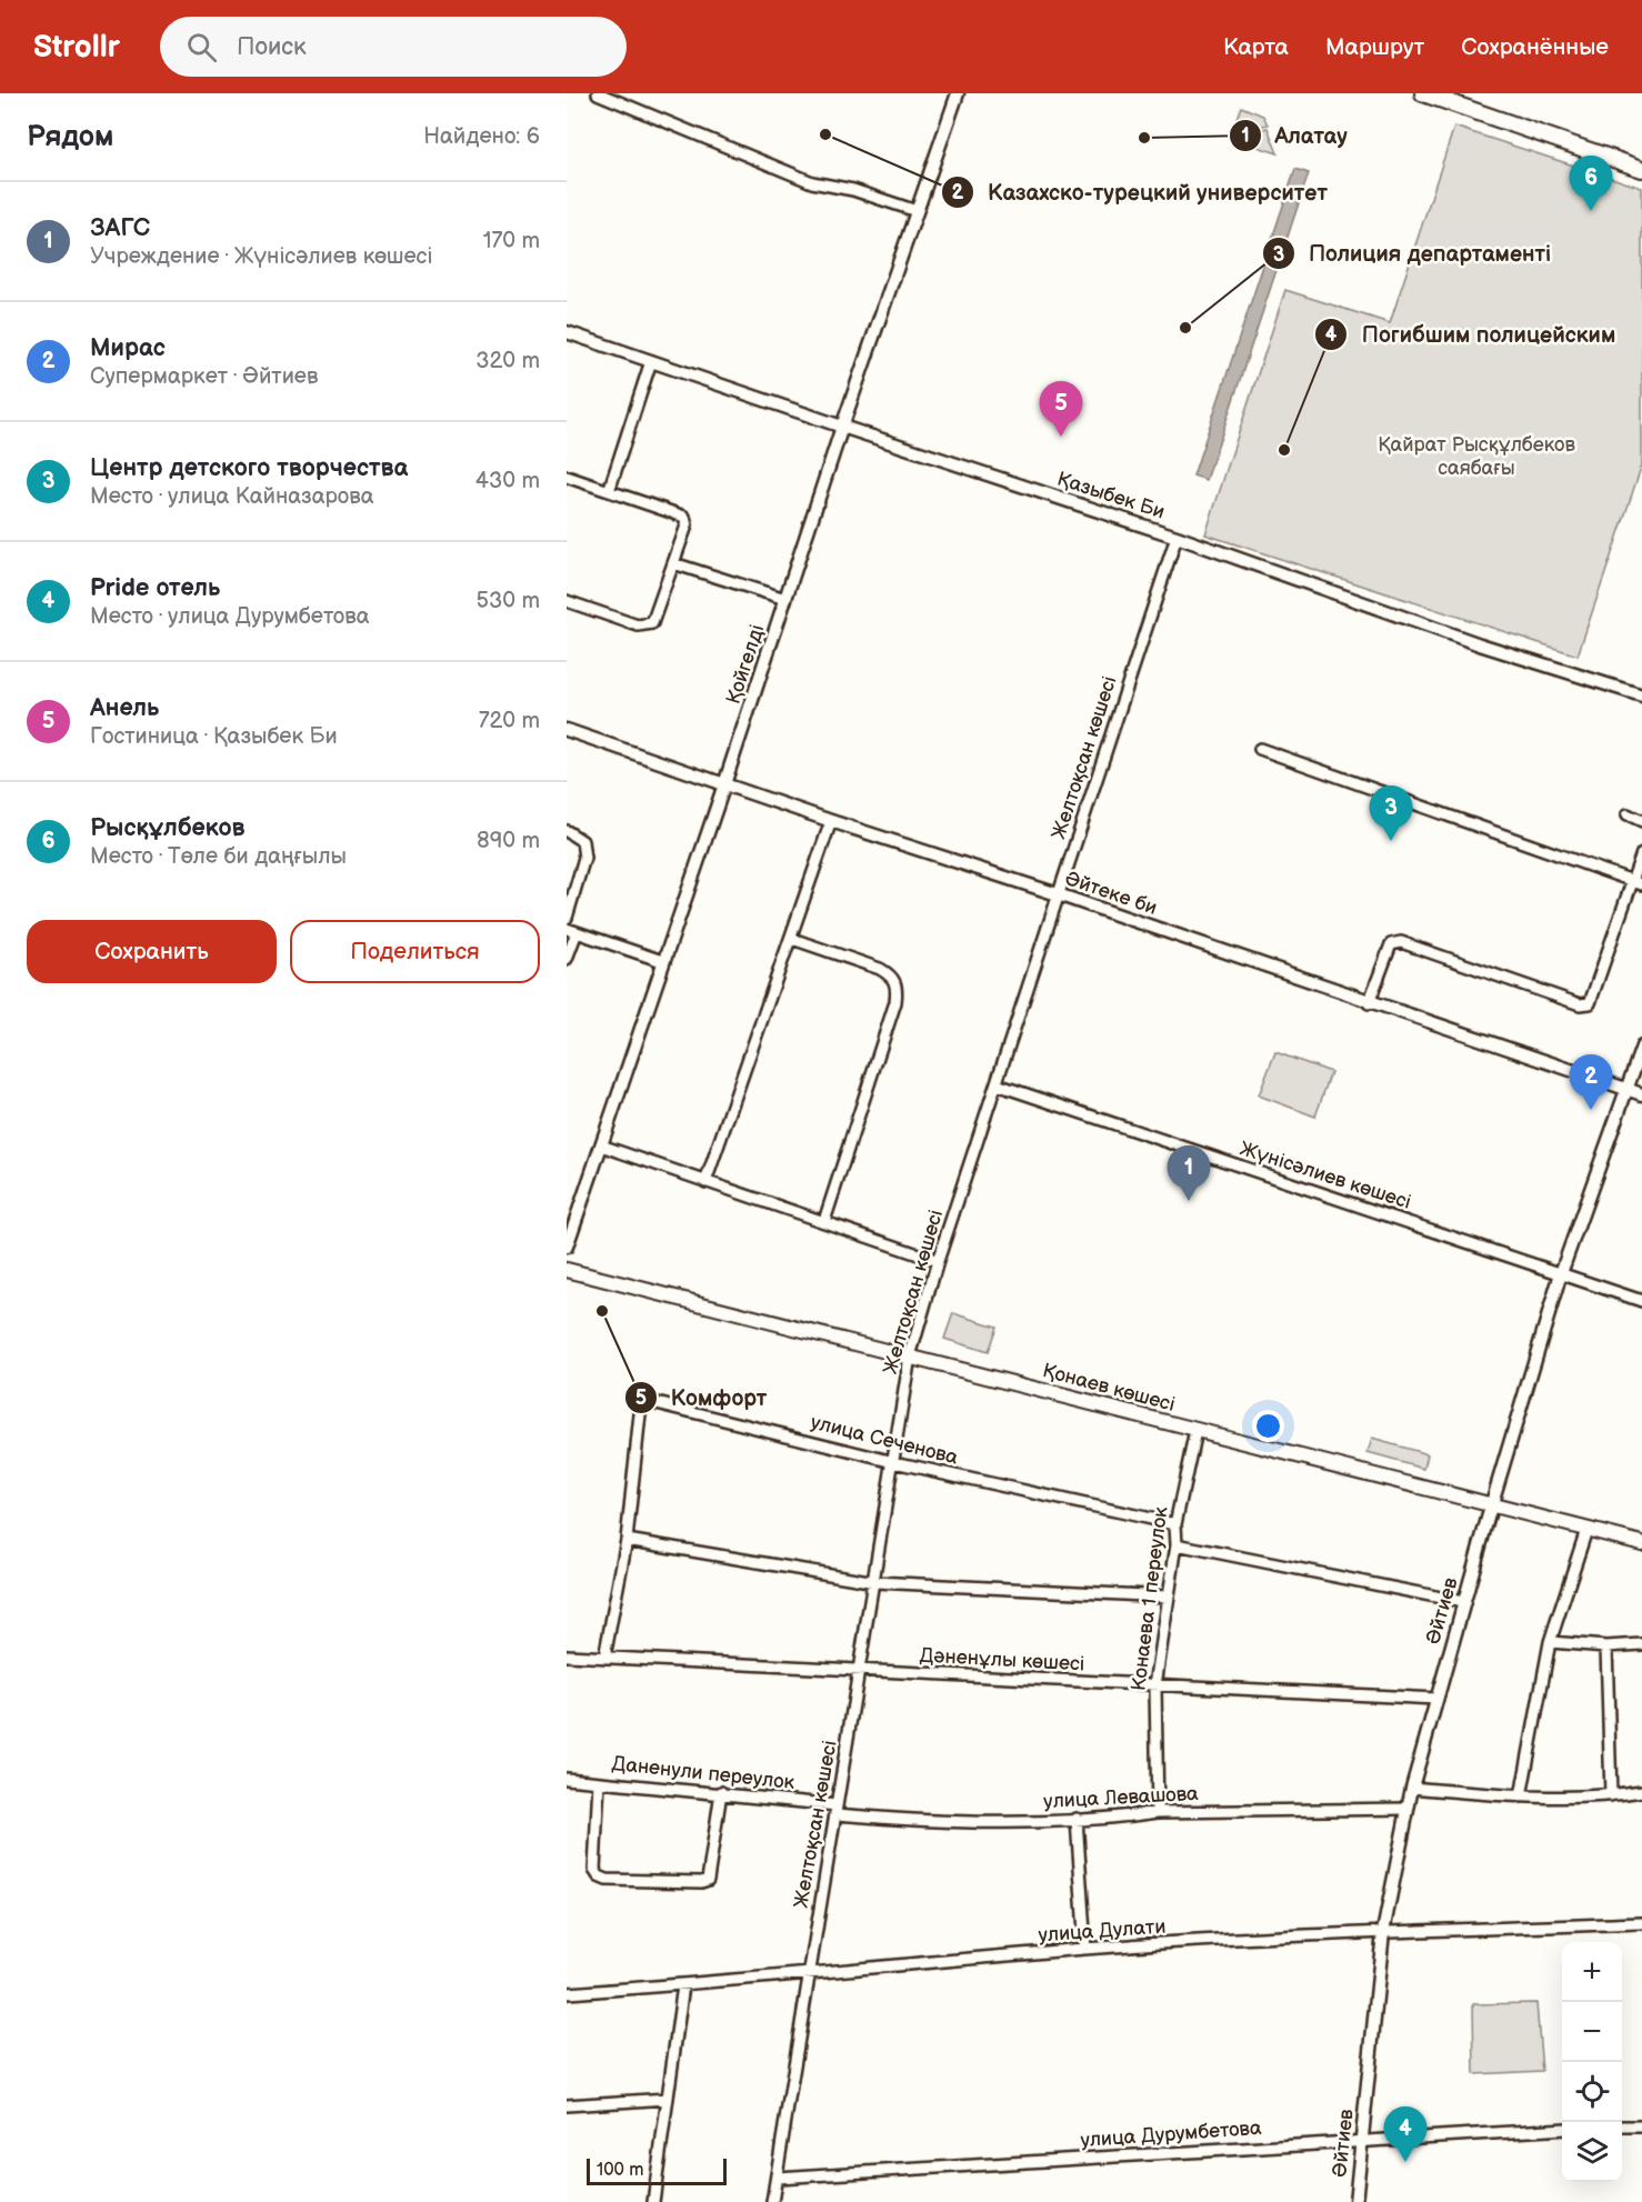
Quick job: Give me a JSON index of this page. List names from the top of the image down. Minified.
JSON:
{"streets":{"main road":["Қонаев көшесі"],"street":["Қазыбек Би","Қойгелді","Желтоқсан көшесі","Әйтеке би","Жүнісәлиев көшесі","улица Сеченова","Конаева 1 переулок","Әйтиев","Дәненұлы көшесі","Даненули переулок","улица Левашова","улица Дулати","улица Дурумбетова"]},"crossings":[["Қазыбек Би","Қойгелді"],["Қазыбек Би","Желтоқсан көшесі"],["Қойгелді","Әйтеке би"],["Желтоқсан көшесі","Әйтеке би"],["Желтоқсан көшесі","Жүнісәлиев көшесі"],["Желтоқсан көшесі","Қонаев көшесі"],["Желтоқсан көшесі","улица Сеченова"],["Желтоқсан көшесі","Дәненұлы көшесі"],["Желтоқсан көшесі","Даненули переулок"],["Желтоқсан көшесі","улица Левашова"],["Желтоқсан көшесі","улица Дулати"],["Желтоқсан көшесі","улица Дурумбетова"],["Әйтеке би","Әйтиев"],["Жүнісәлиев көшесі","Әйтиев"],["Қонаев көшесі","Конаева 1 переулок"],["Қонаев көшесі","Әйтиев"],["улица Сеченова","Конаева 1 переулок"],["улица Сеченова","Дәненұлы көшесі"],["Конаева 1 переулок","Дәненұлы көшесі"],["Конаева 1 переулок","улица Левашова"],["Әйтиев","Дәненұлы көшесі"],["Әйтиев","улица Левашова"],["Әйтиев","улица Дулати"],["Әйтиев","улица Дурумбетова"],["Даненули переулок","улица Левашова"]],"parks":["Қайрат Рысқұлбеков саябағы"],"places":["Казахско-турецкий университет","Алатау","Полиция департаменті","Погибшим полицейским","Комфорт"],"scale_bar":"100 m","page":{"header":"Strollr","search":"Поиск","nav":["Карта","Маршрут","Сохранённые"],"heading":["Рядом","Найдено: 6"],"pins":["6","5","3","2","1","4"],"list":[{"mark":"1","name":"ЗАГС","note":"Учреждение · Жүнісәлиев көшесі","value":"170 m"},{"mark":"2","name":"Мирас","note":"Супермаркет · Әйтиев","value":"320 m"},{"mark":"3","name":"Центр детского творчества","note":"Место · улица Кайназарова","value":"430 m"},{"mark":"4","name":"Pride отель","note":"Место · улица Дурумбетова","value":"530 m"},{"mark":"5","name":"Анель","note":"Гостиница · Қазыбек Би","value":"720 m"},{"mark":"6","name":"Рысқұлбеков","note":"Место · Төле би даңғылы","value":"890 m"}],"buttons":["Сохранить","Поделиться"],"map_buttons":["+","−"],"scale":"100 m"}}
